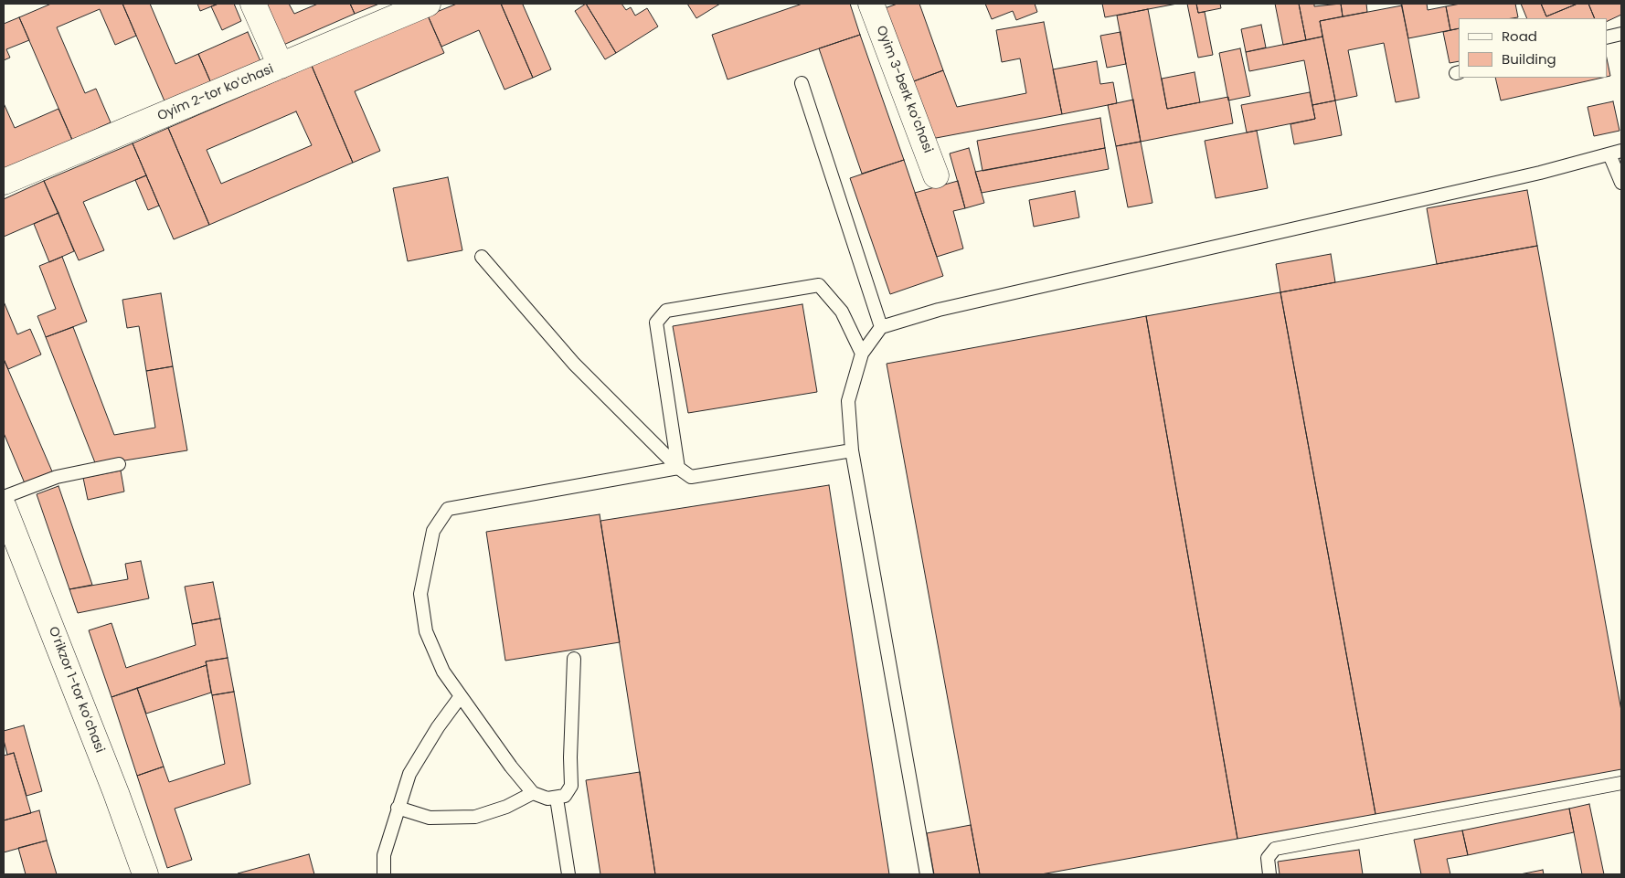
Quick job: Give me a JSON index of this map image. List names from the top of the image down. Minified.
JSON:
{"streets":{"street":["Oyim 3-berk koʻchasi","Oyim 2-tor koʻchasi","Oʻrikzor 1-tor koʻchasi"]},"legend":["Road","Building"]}
